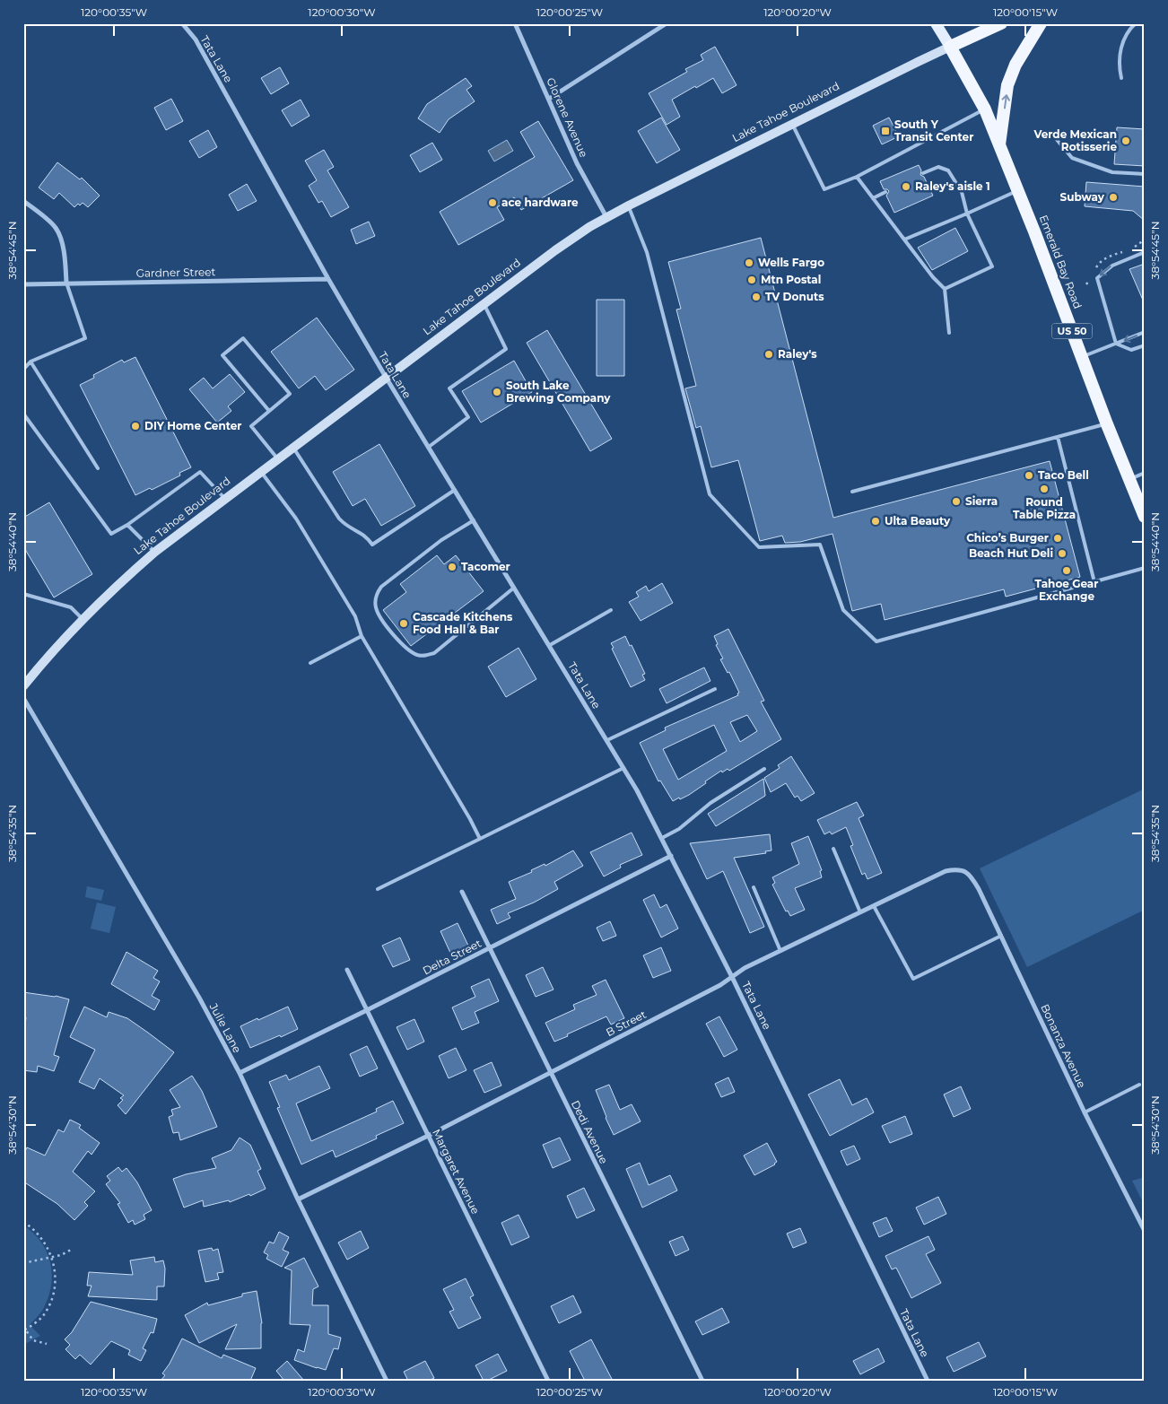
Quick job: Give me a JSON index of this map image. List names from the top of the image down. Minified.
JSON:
{"streets":{"highway":["Lake Tahoe Boulevard","Emerald Bay Road","US 50"],"street":["Tata Lane","Glorene Avenue","Gardner Street","Delta Street","B Street","Julie Lane","Bonanza Avenue","Dedi Avenue","Margaret Avenue"]},"crossings":[["Tata Lane","Lake Tahoe Boulevard"],["Tata Lane","Gardner Street"],["Tata Lane","Delta Street"],["Tata Lane","B Street"],["Lake Tahoe Boulevard","Glorene Avenue"],["Lake Tahoe Boulevard","Emerald Bay Road"],["Delta Street","Julie Lane"],["Delta Street","Dedi Avenue"],["Delta Street","Margaret Avenue"],["B Street","Julie Lane"],["B Street","Bonanza Avenue"],["B Street","Dedi Avenue"],["B Street","Margaret Avenue"]],"places":{"transit":["South Y Transit Center"],"other":["Verde Mexican Rotisserie","Raley's aisle 1","Subway","ace hardware","Wells Fargo","Mtn Postal","TV Donuts","Raley's","South Lake Brewing Company","DIY Home Center","Taco Bell","Round Table Pizza","Sierra","Ulta Beauty","Chico’s Burger","Beach Hut Deli","Tacomer","Tahoe Gear Exchange","Cascade Kitchens Food Hall & Bar"]},"coordinates":["120°00'35\"W","120°00'30\"W","120°00'25\"W","120°00'20\"W","120°00'15\"W","38°54'45\"N","38°54'40\"N","38°54'35\"N","38°54'30\"N"]}
